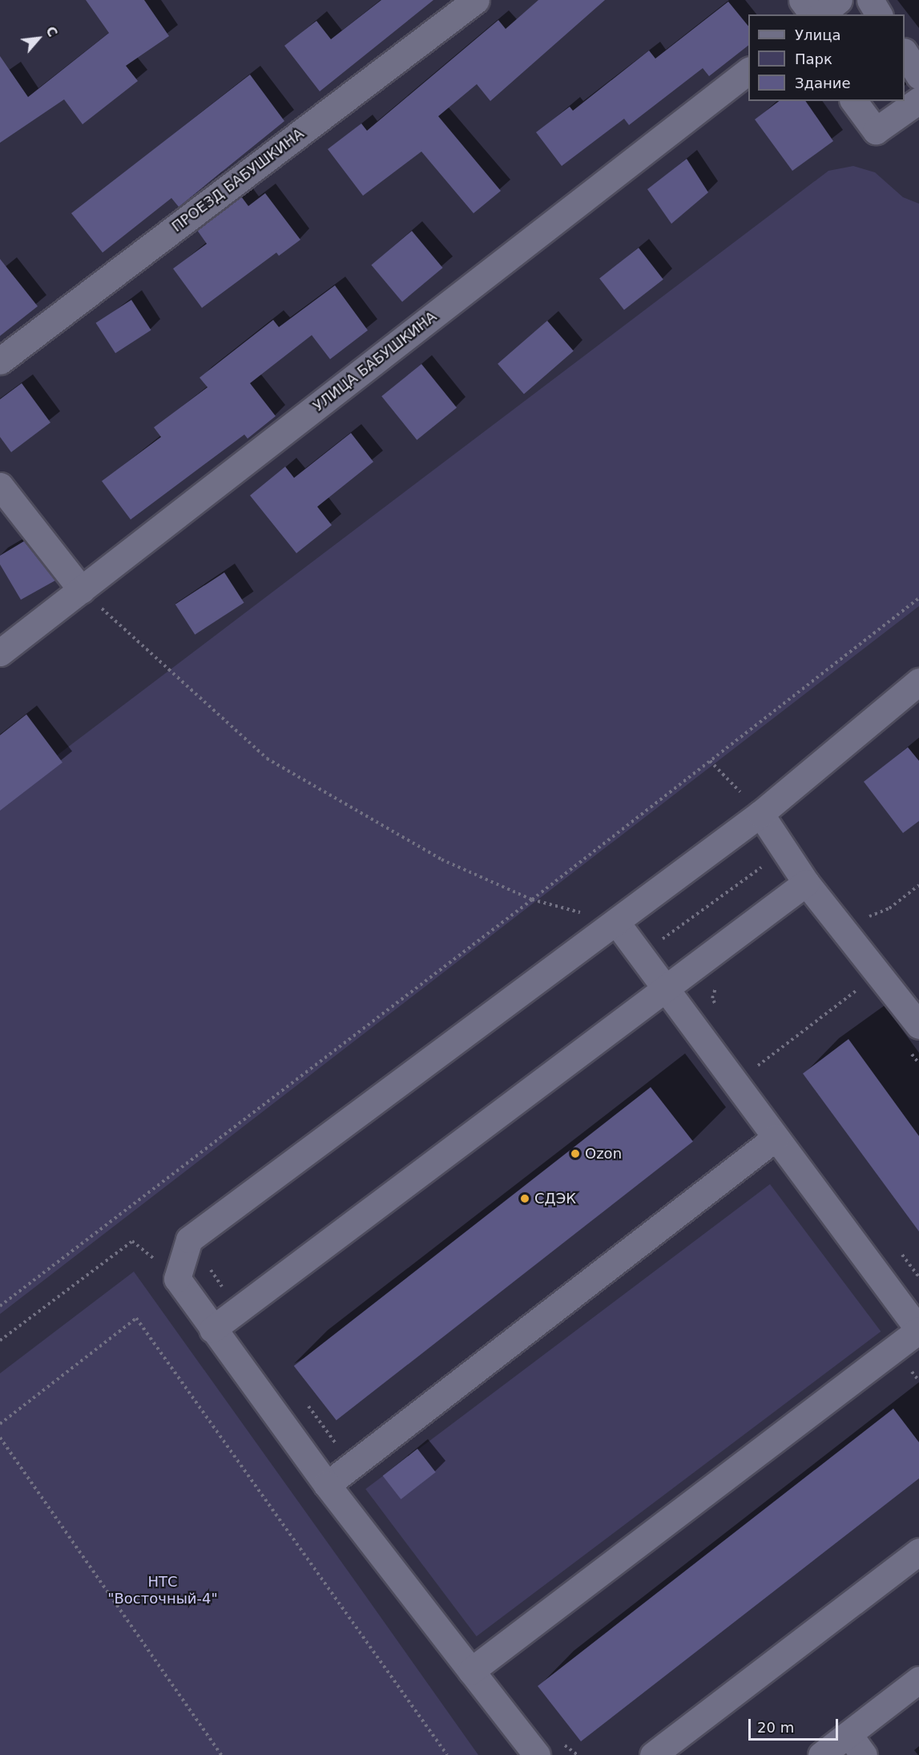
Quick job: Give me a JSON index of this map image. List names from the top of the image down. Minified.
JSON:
{"streets":{"street":["ПРОЕЗД БАБУШКИНА","УЛИЦА БАБУШКИНА"]},"parks":["НТС \"Восточный-4\""],"places":["Ozon","СДЭК"],"legend":["Улица","Парк","Здание"],"scale_bar":"20 m","north":"top right"}
